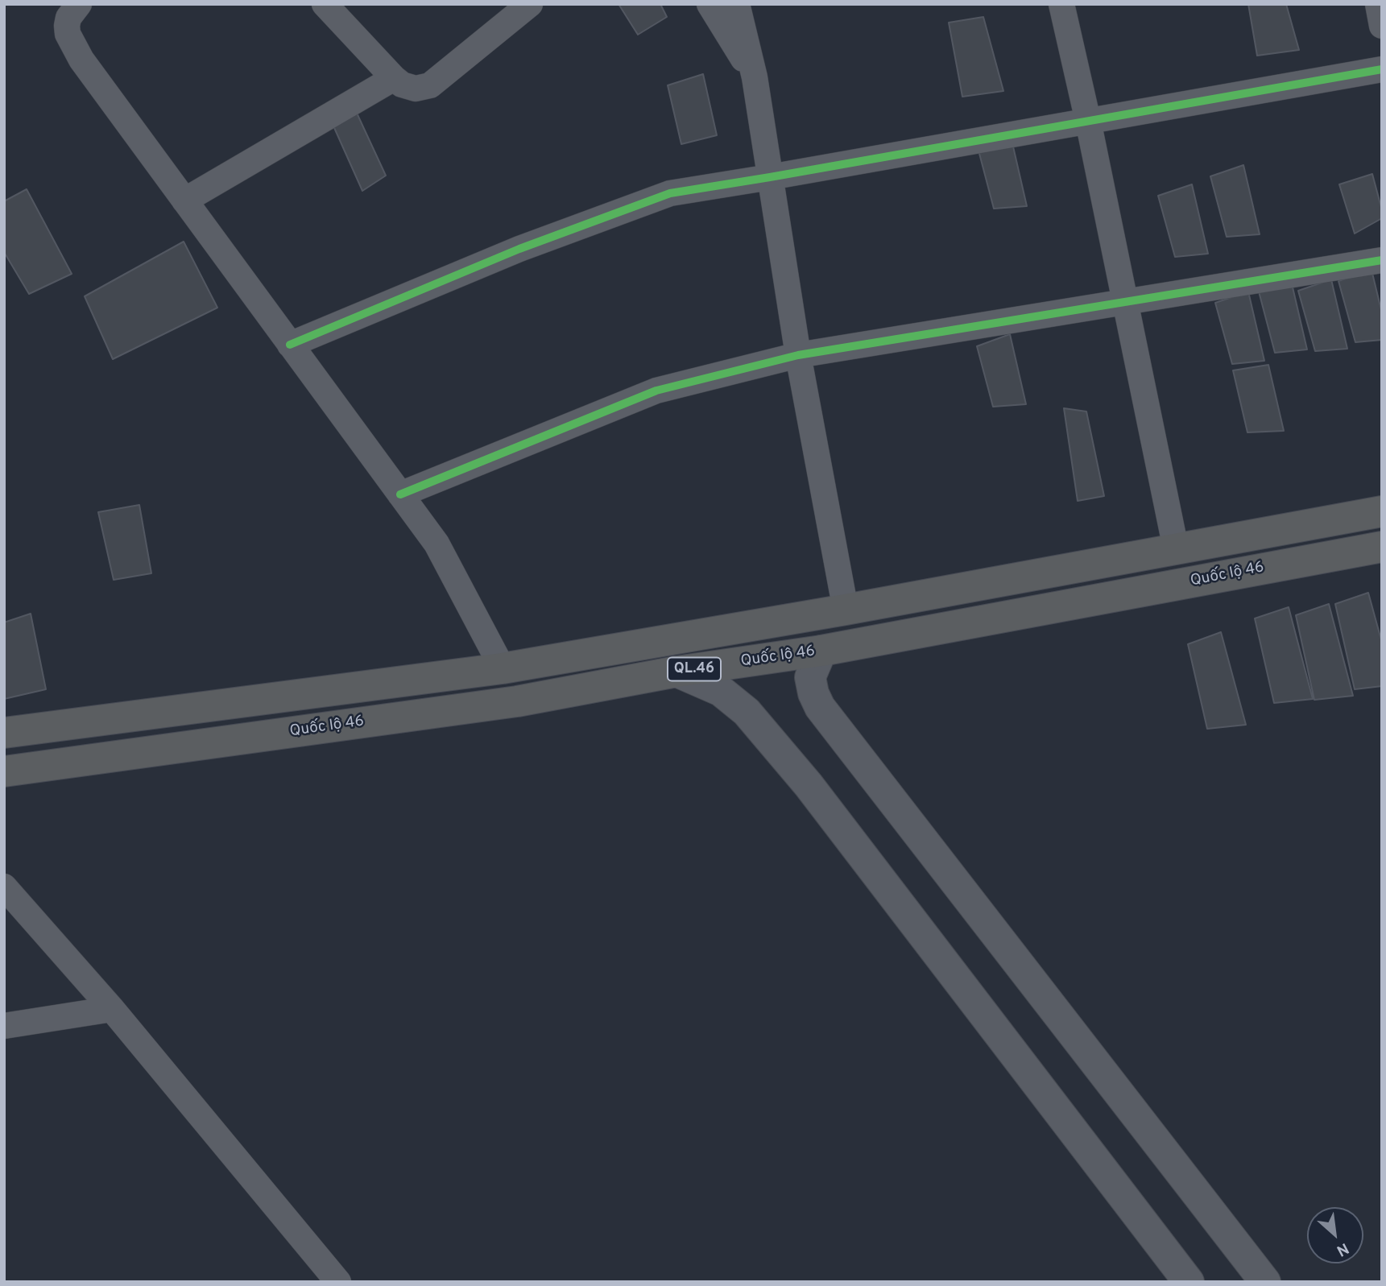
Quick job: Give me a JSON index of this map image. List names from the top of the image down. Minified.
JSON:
{"streets":{"highway":["Quốc lộ 46","QL.46"]},"north":"bottom right"}
